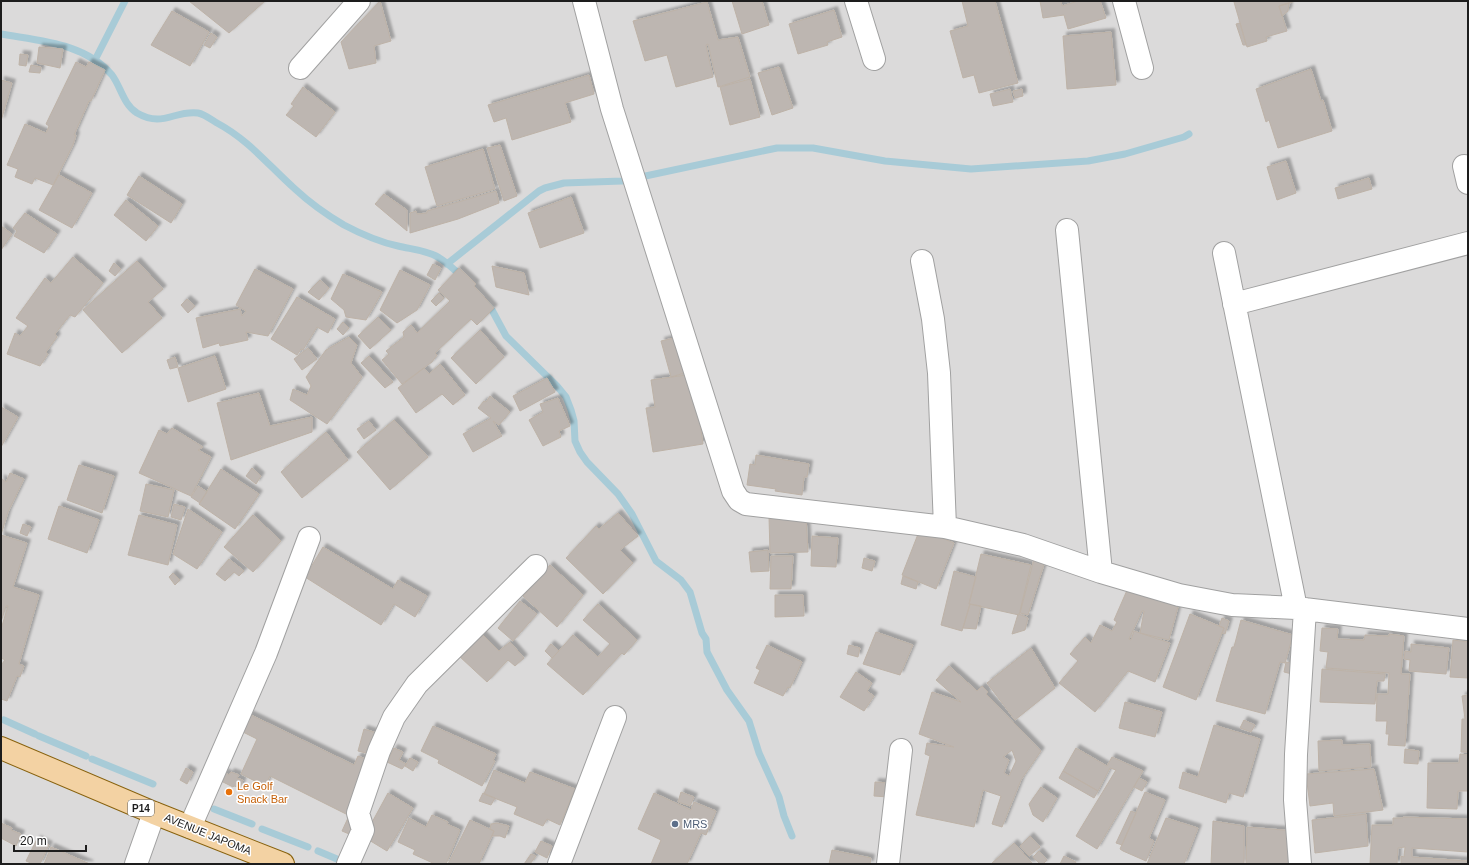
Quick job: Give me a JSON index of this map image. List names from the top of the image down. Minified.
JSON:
{"streets":{"main road":["P14","AVENUE JAPOMA"]},"places":["Le Golf Snack Bar","MRS"],"scale_bar":"20 m"}
